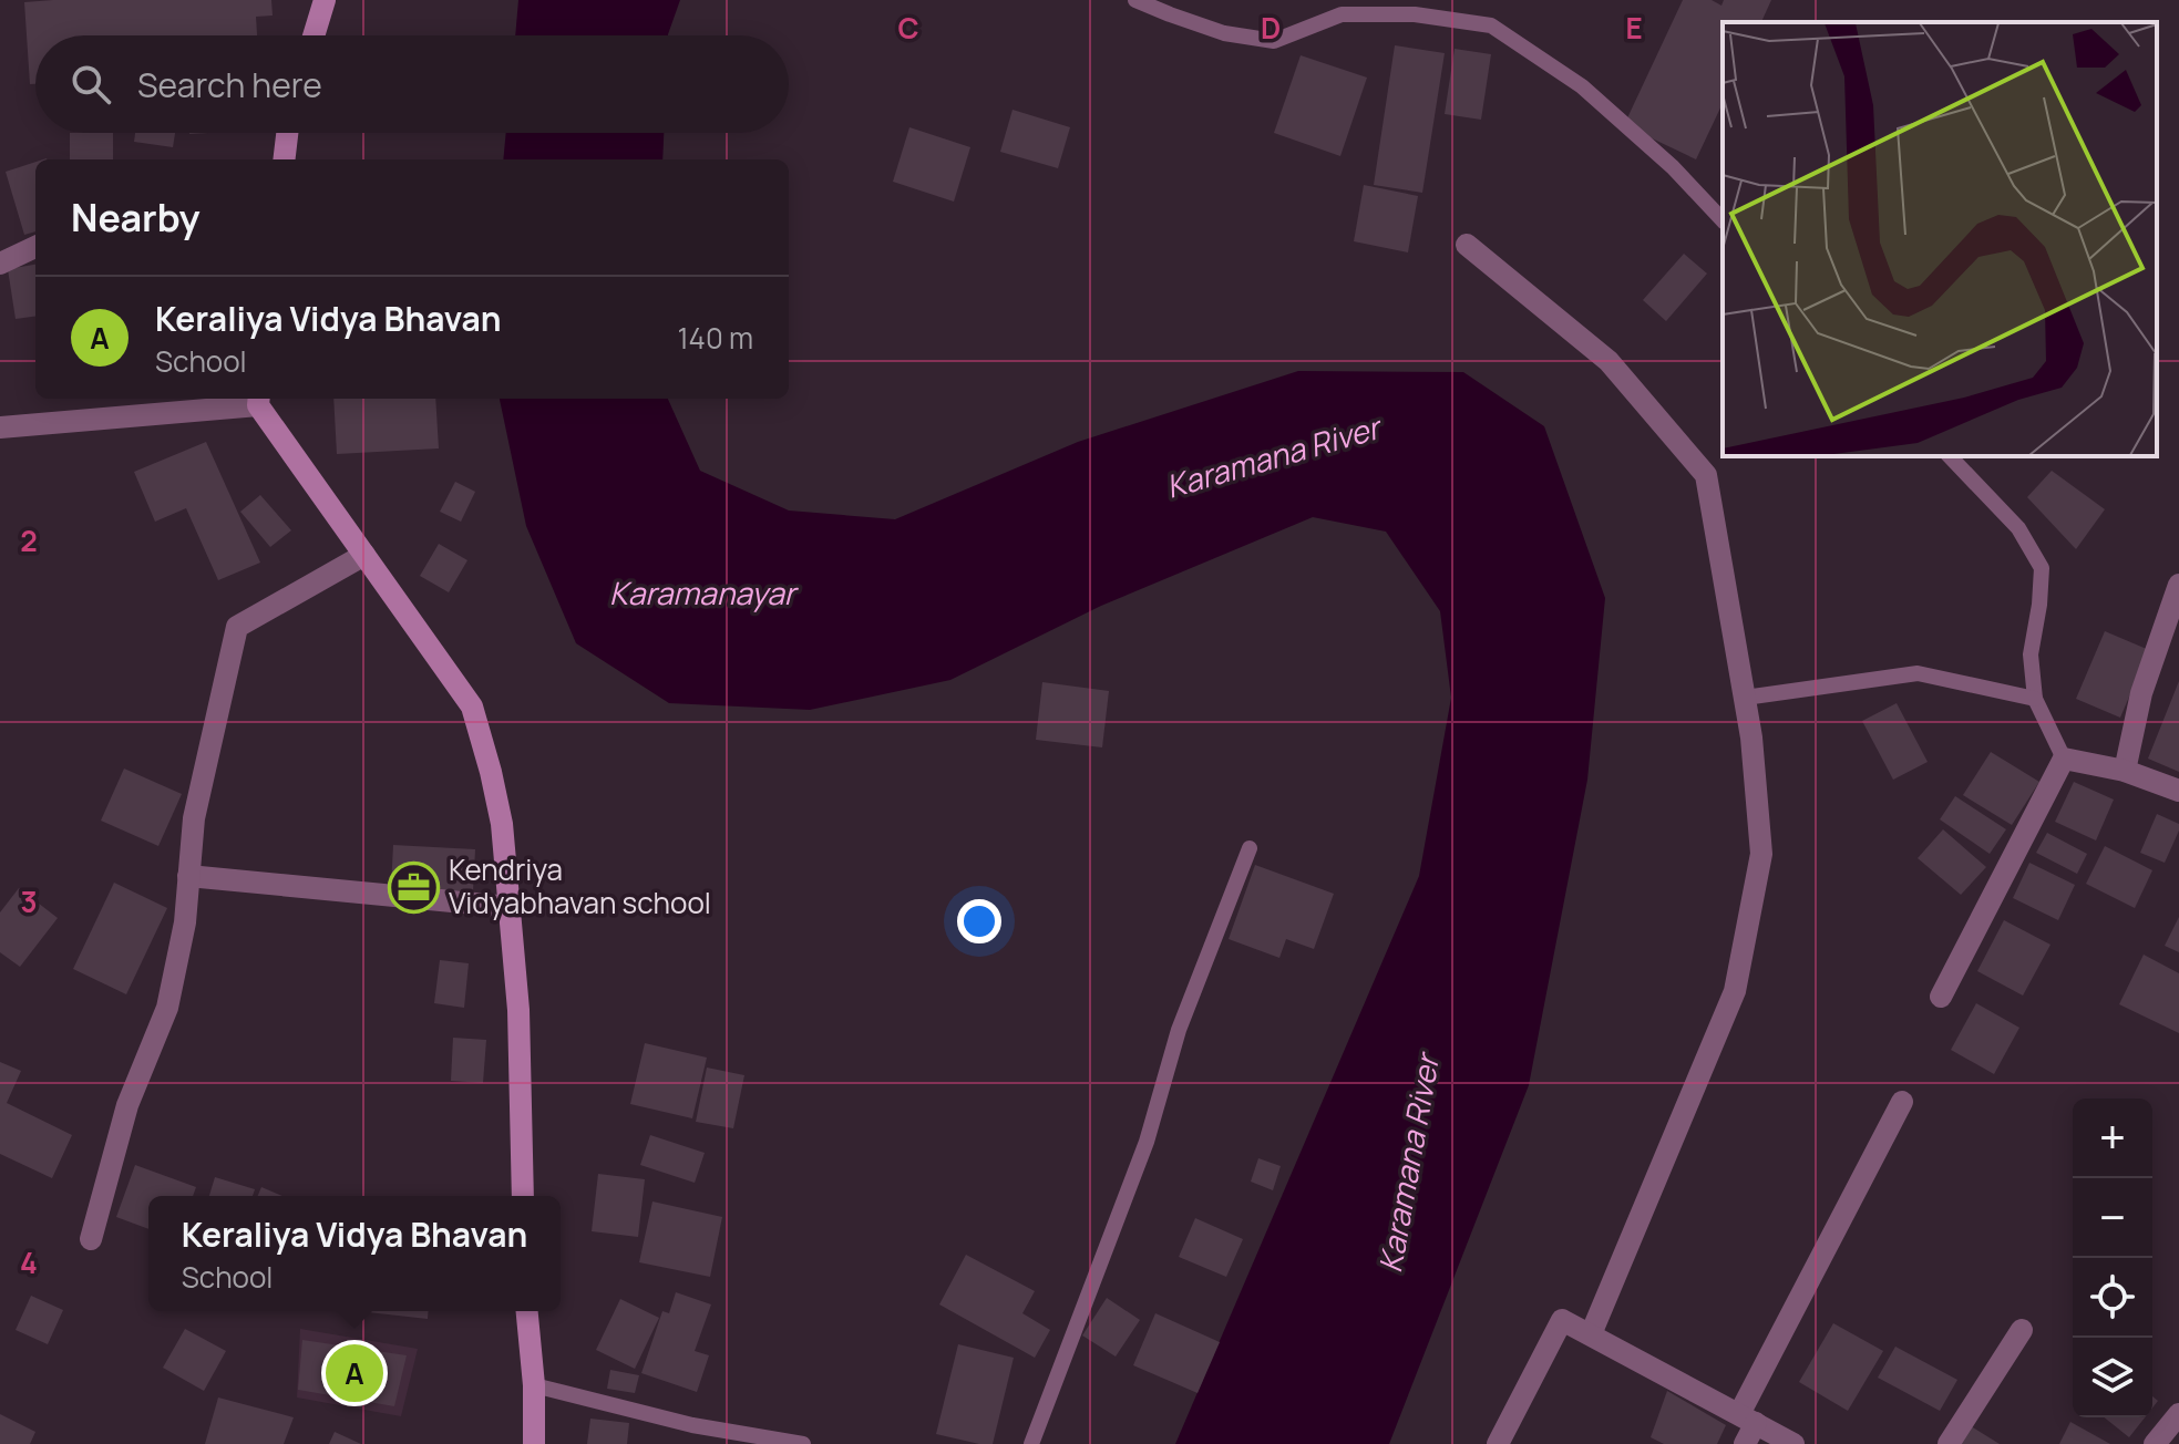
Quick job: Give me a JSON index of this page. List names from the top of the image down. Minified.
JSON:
{"water":["Karamana River","Karamanayar"],"places":{"office":["Kendriya Vidyabhavan school"]},"page":{"search":"Search here","heading":"Nearby","list":[{"mark":"A","name":"Keraliya Vidya Bhavan","note":"School","value":"140 m"}],"map_buttons":["+","−"],"popup":["Keraliya Vidya Bhavan","School"],"pins":"A"},"grid":{"columns":["C","D","E"],"rows":["2","3","4"]}}
